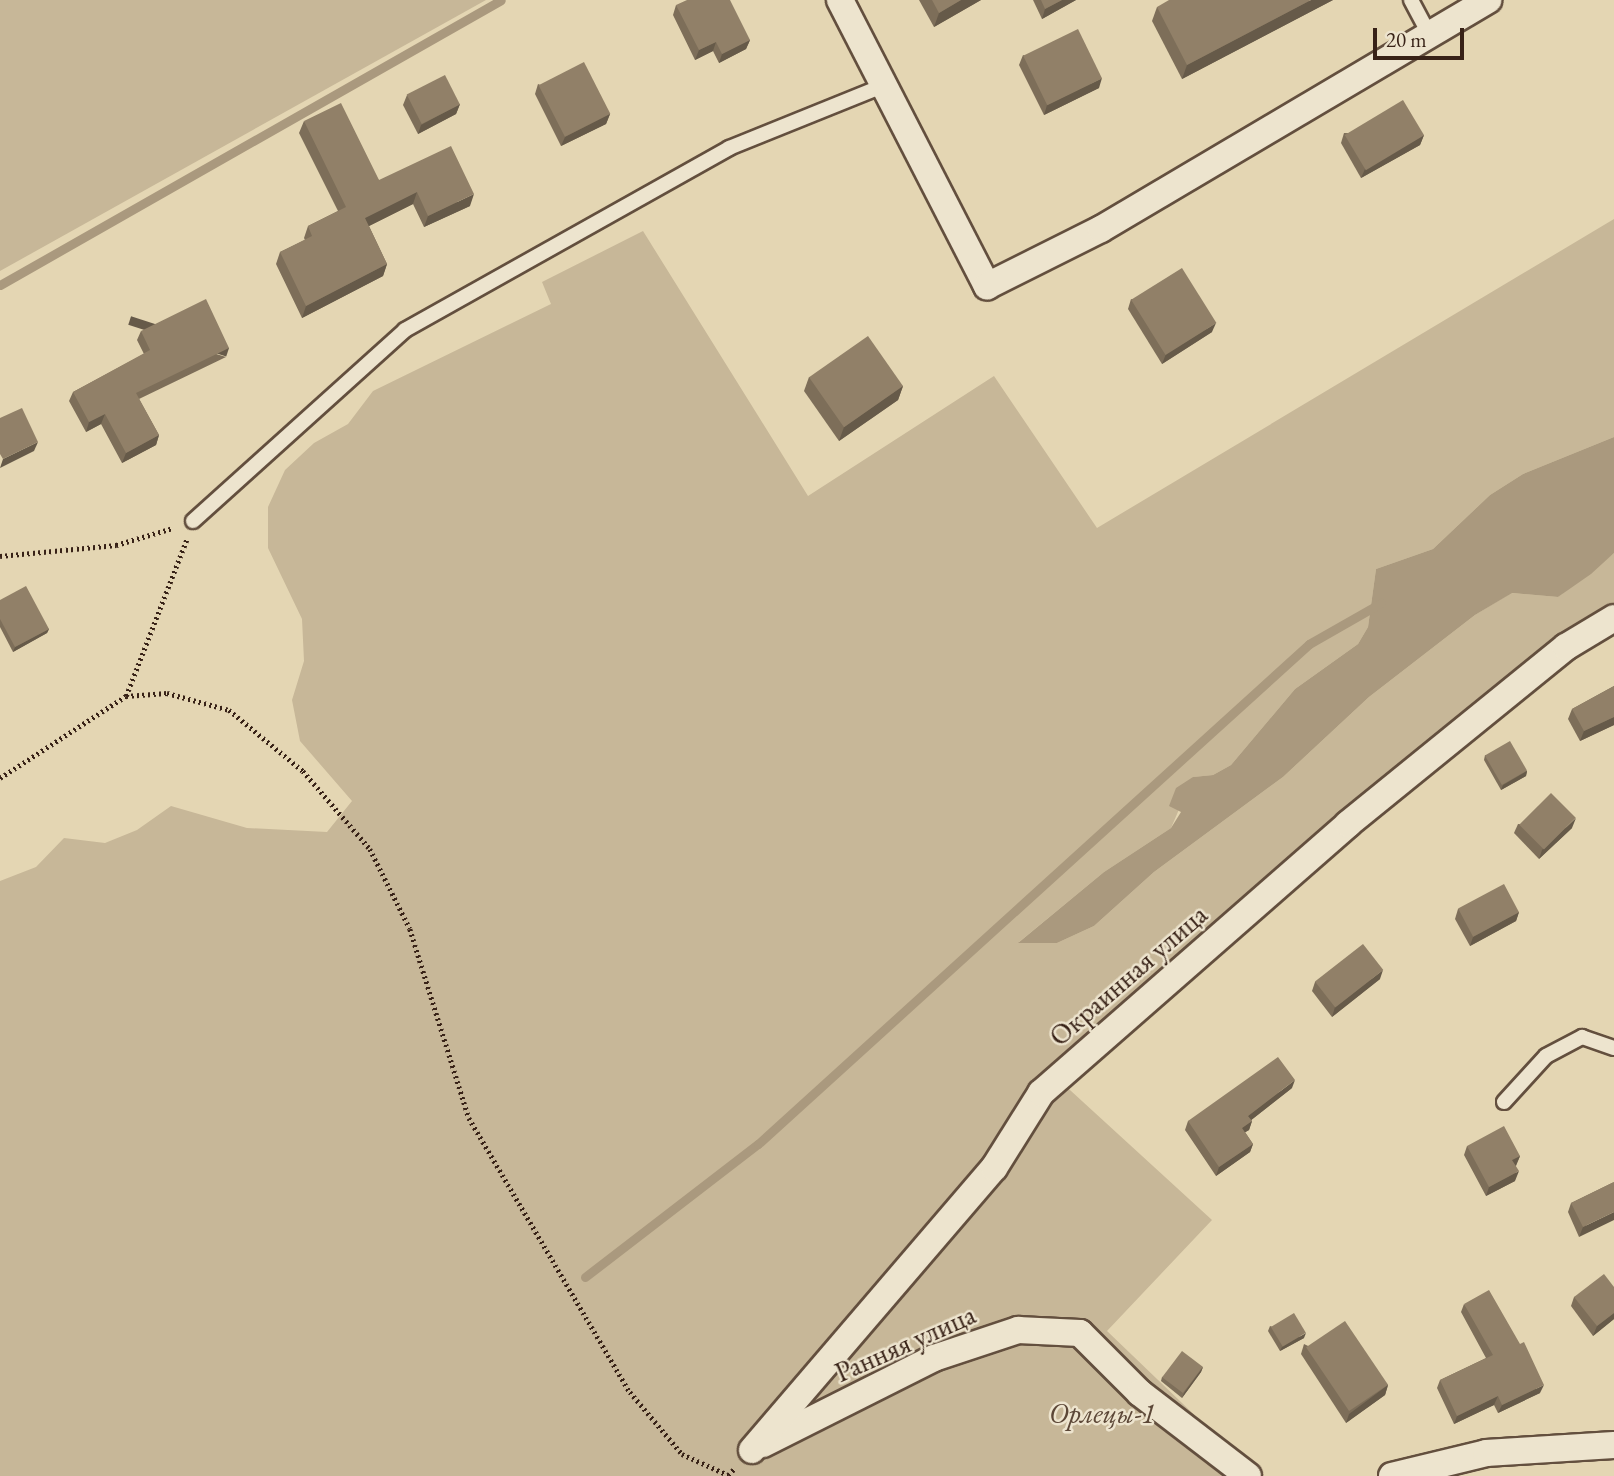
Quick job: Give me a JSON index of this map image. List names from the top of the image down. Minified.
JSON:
{"streets":{"street":["Окраинная улица","Ранняя улица"]},"crossings":[["Окраинная улица","Ранняя улица"]],"parks":["Орлецы-1"],"scale_bar":"20 m"}
